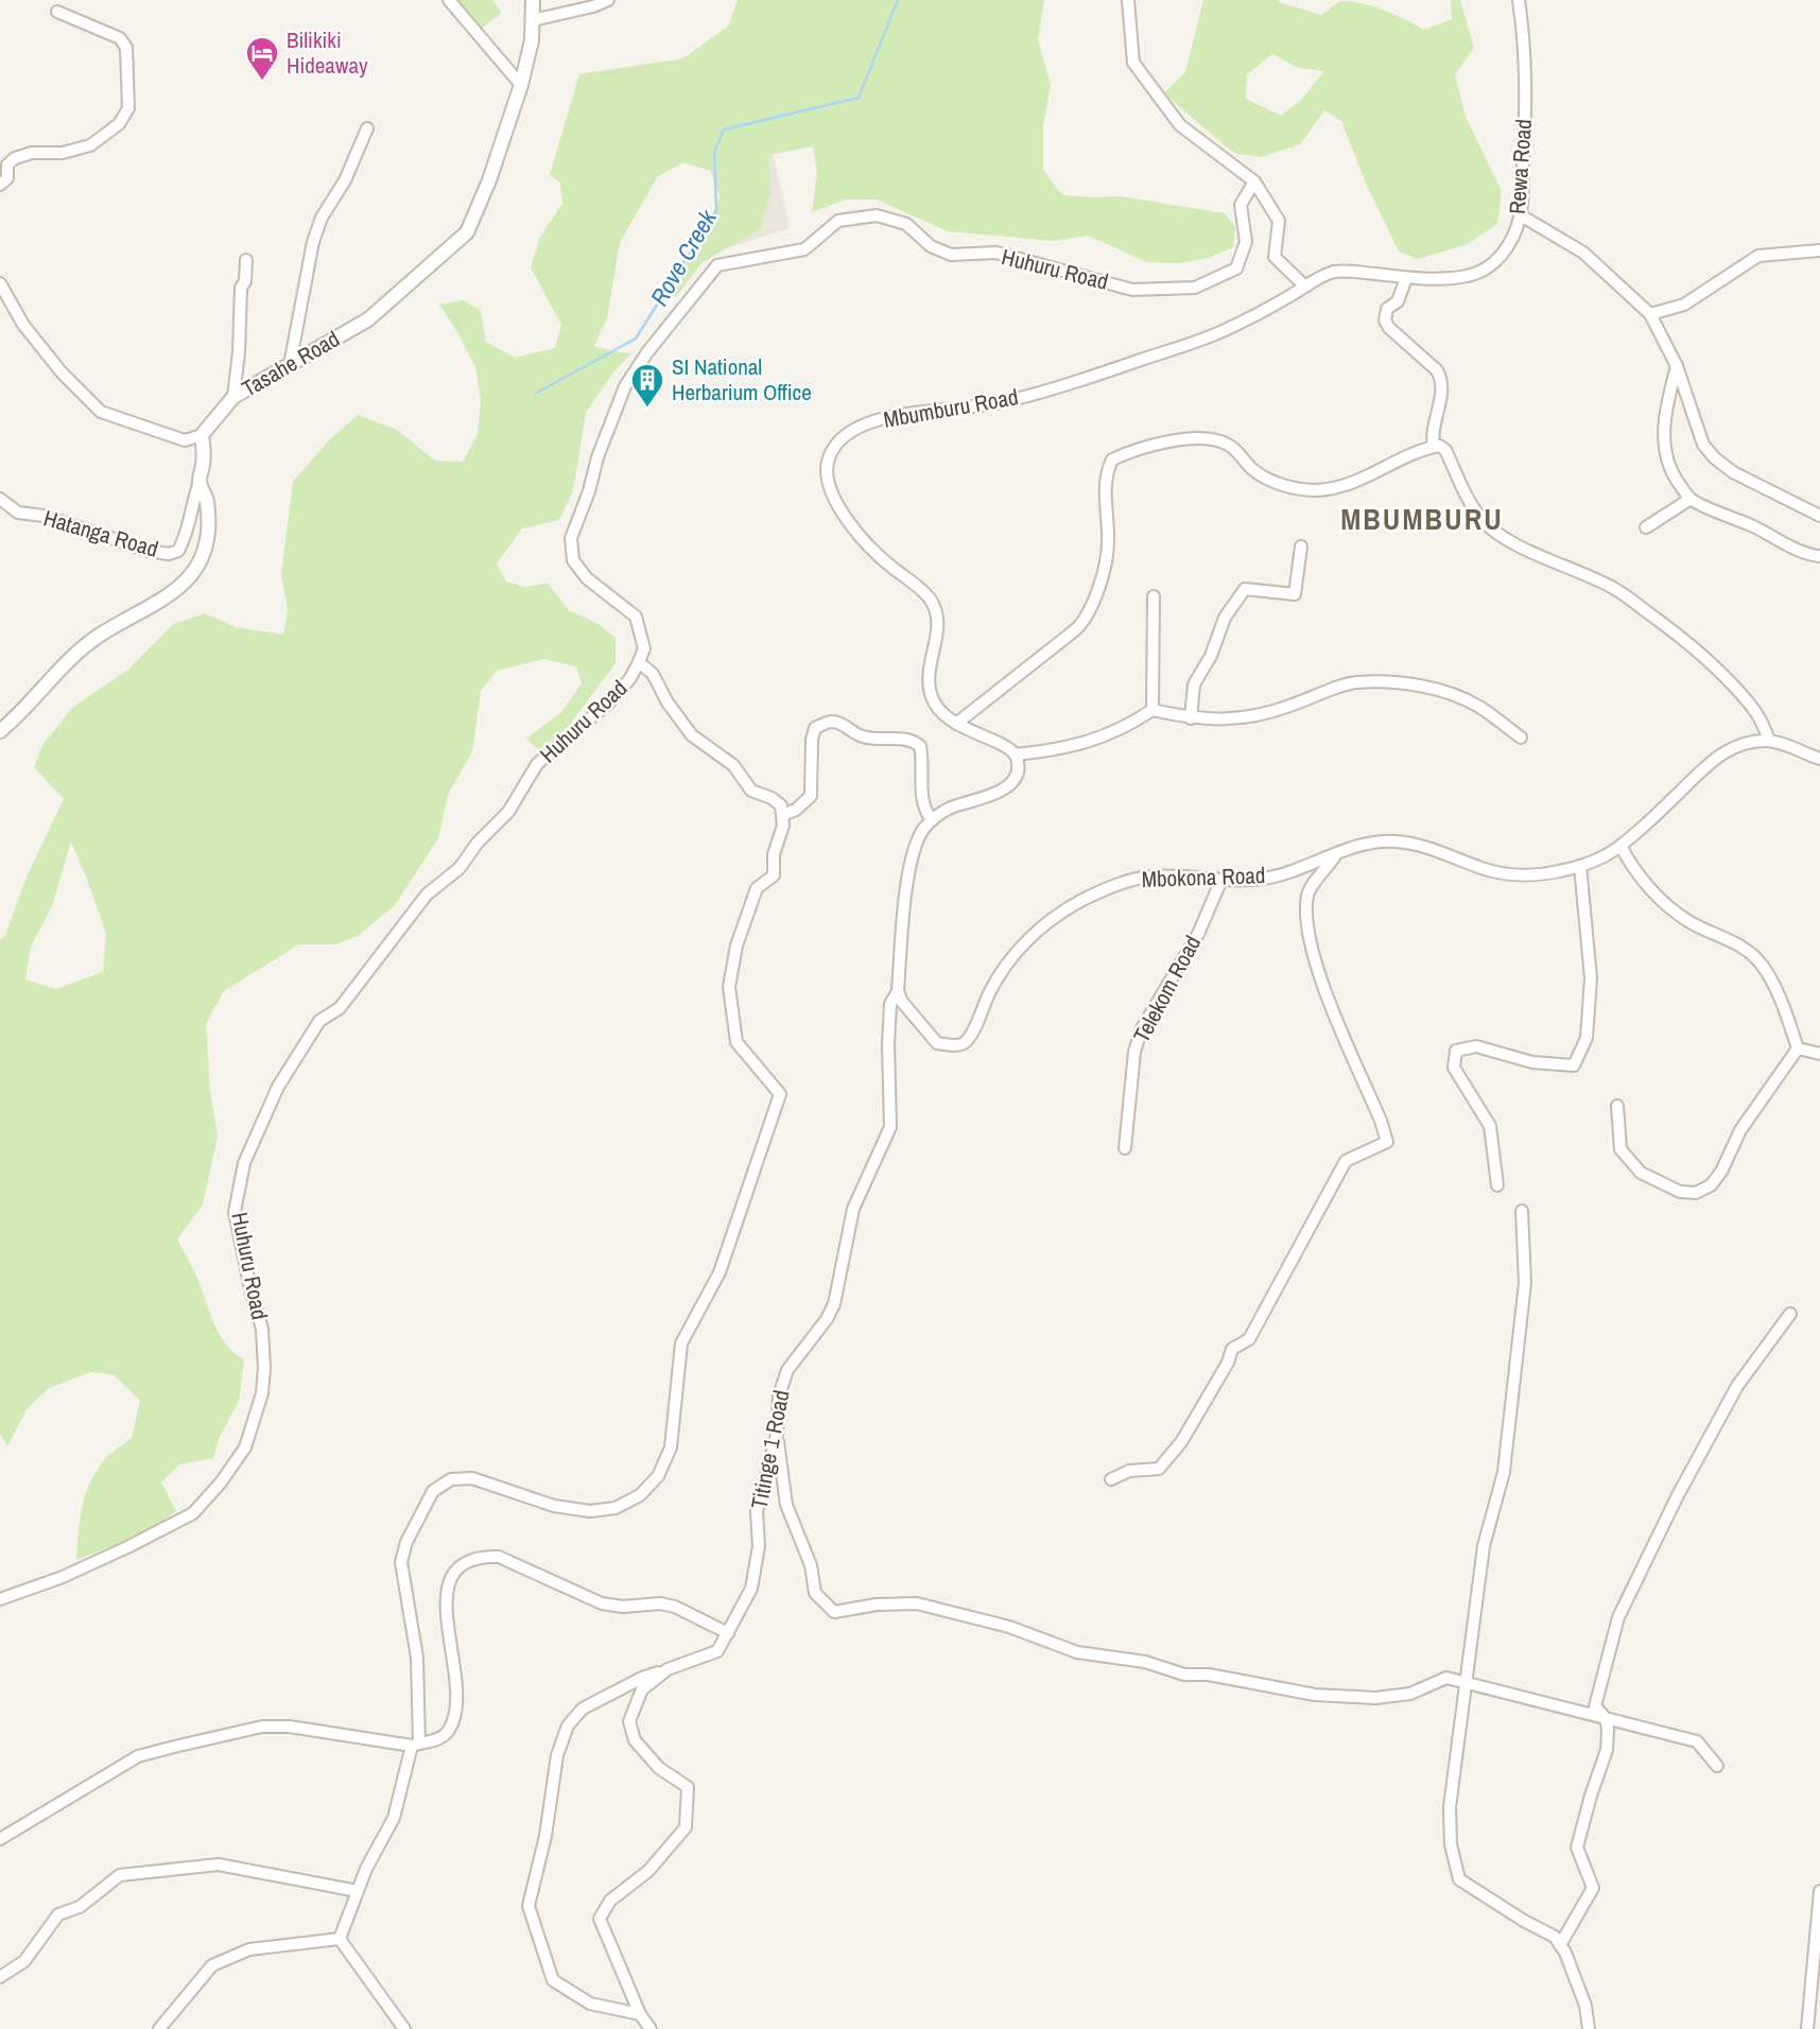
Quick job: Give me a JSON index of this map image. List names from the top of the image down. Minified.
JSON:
{"streets":{"street":["Rewa Road","Huhuru Road","Tasahe Road","Mbumburu Road","Hatanga Road","Mbokona Road","Telekom Road","Titinge 1 Road"]},"crossings":[["Rewa Road","Mbumburu Road"],["Mbokona Road","Telekom Road"],["Mbokona Road","Titinge 1 Road"]],"districts":["MBUMBURU"],"water":["Rove Creek"],"places":{"hotel":["Bilikiki Hideaway"],"building":["SI National Herbarium Office"]}}
